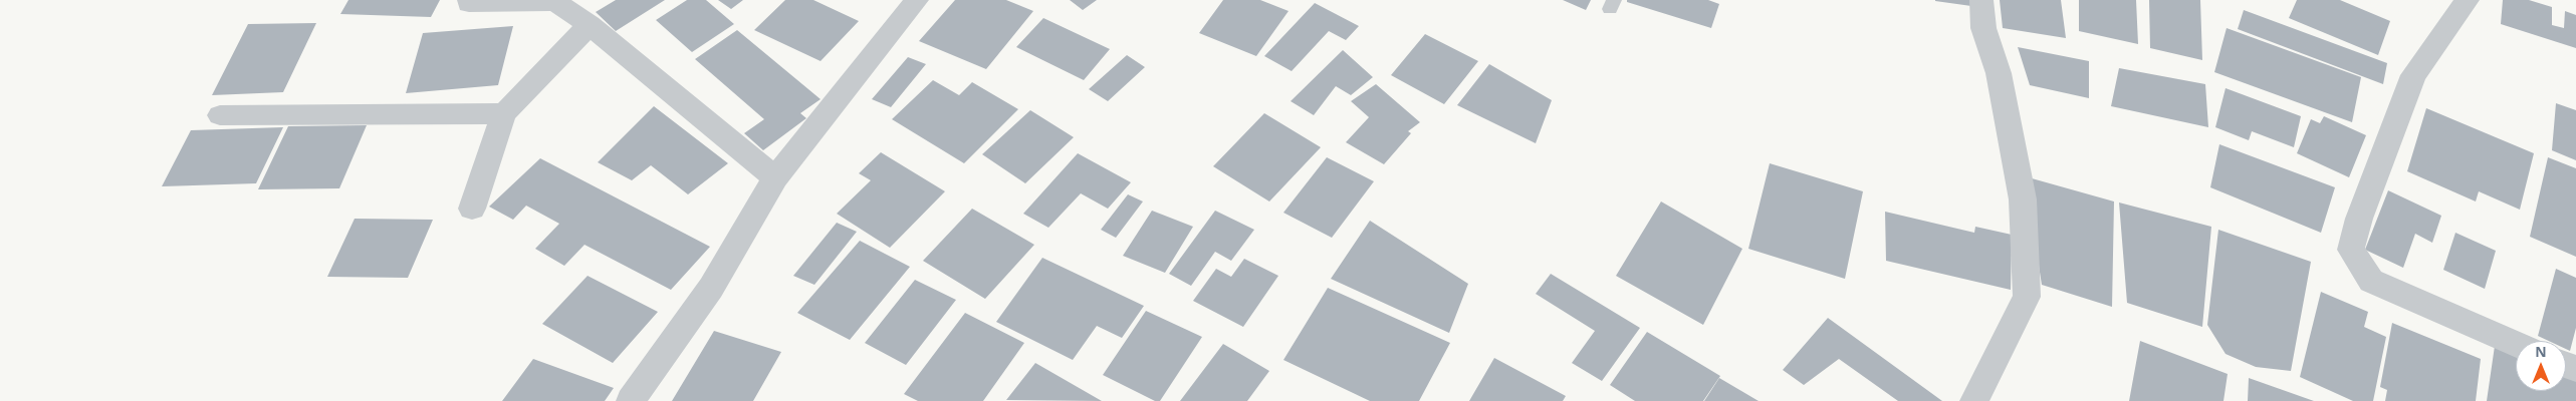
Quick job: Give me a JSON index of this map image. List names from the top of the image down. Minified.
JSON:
{"north":"top"}
